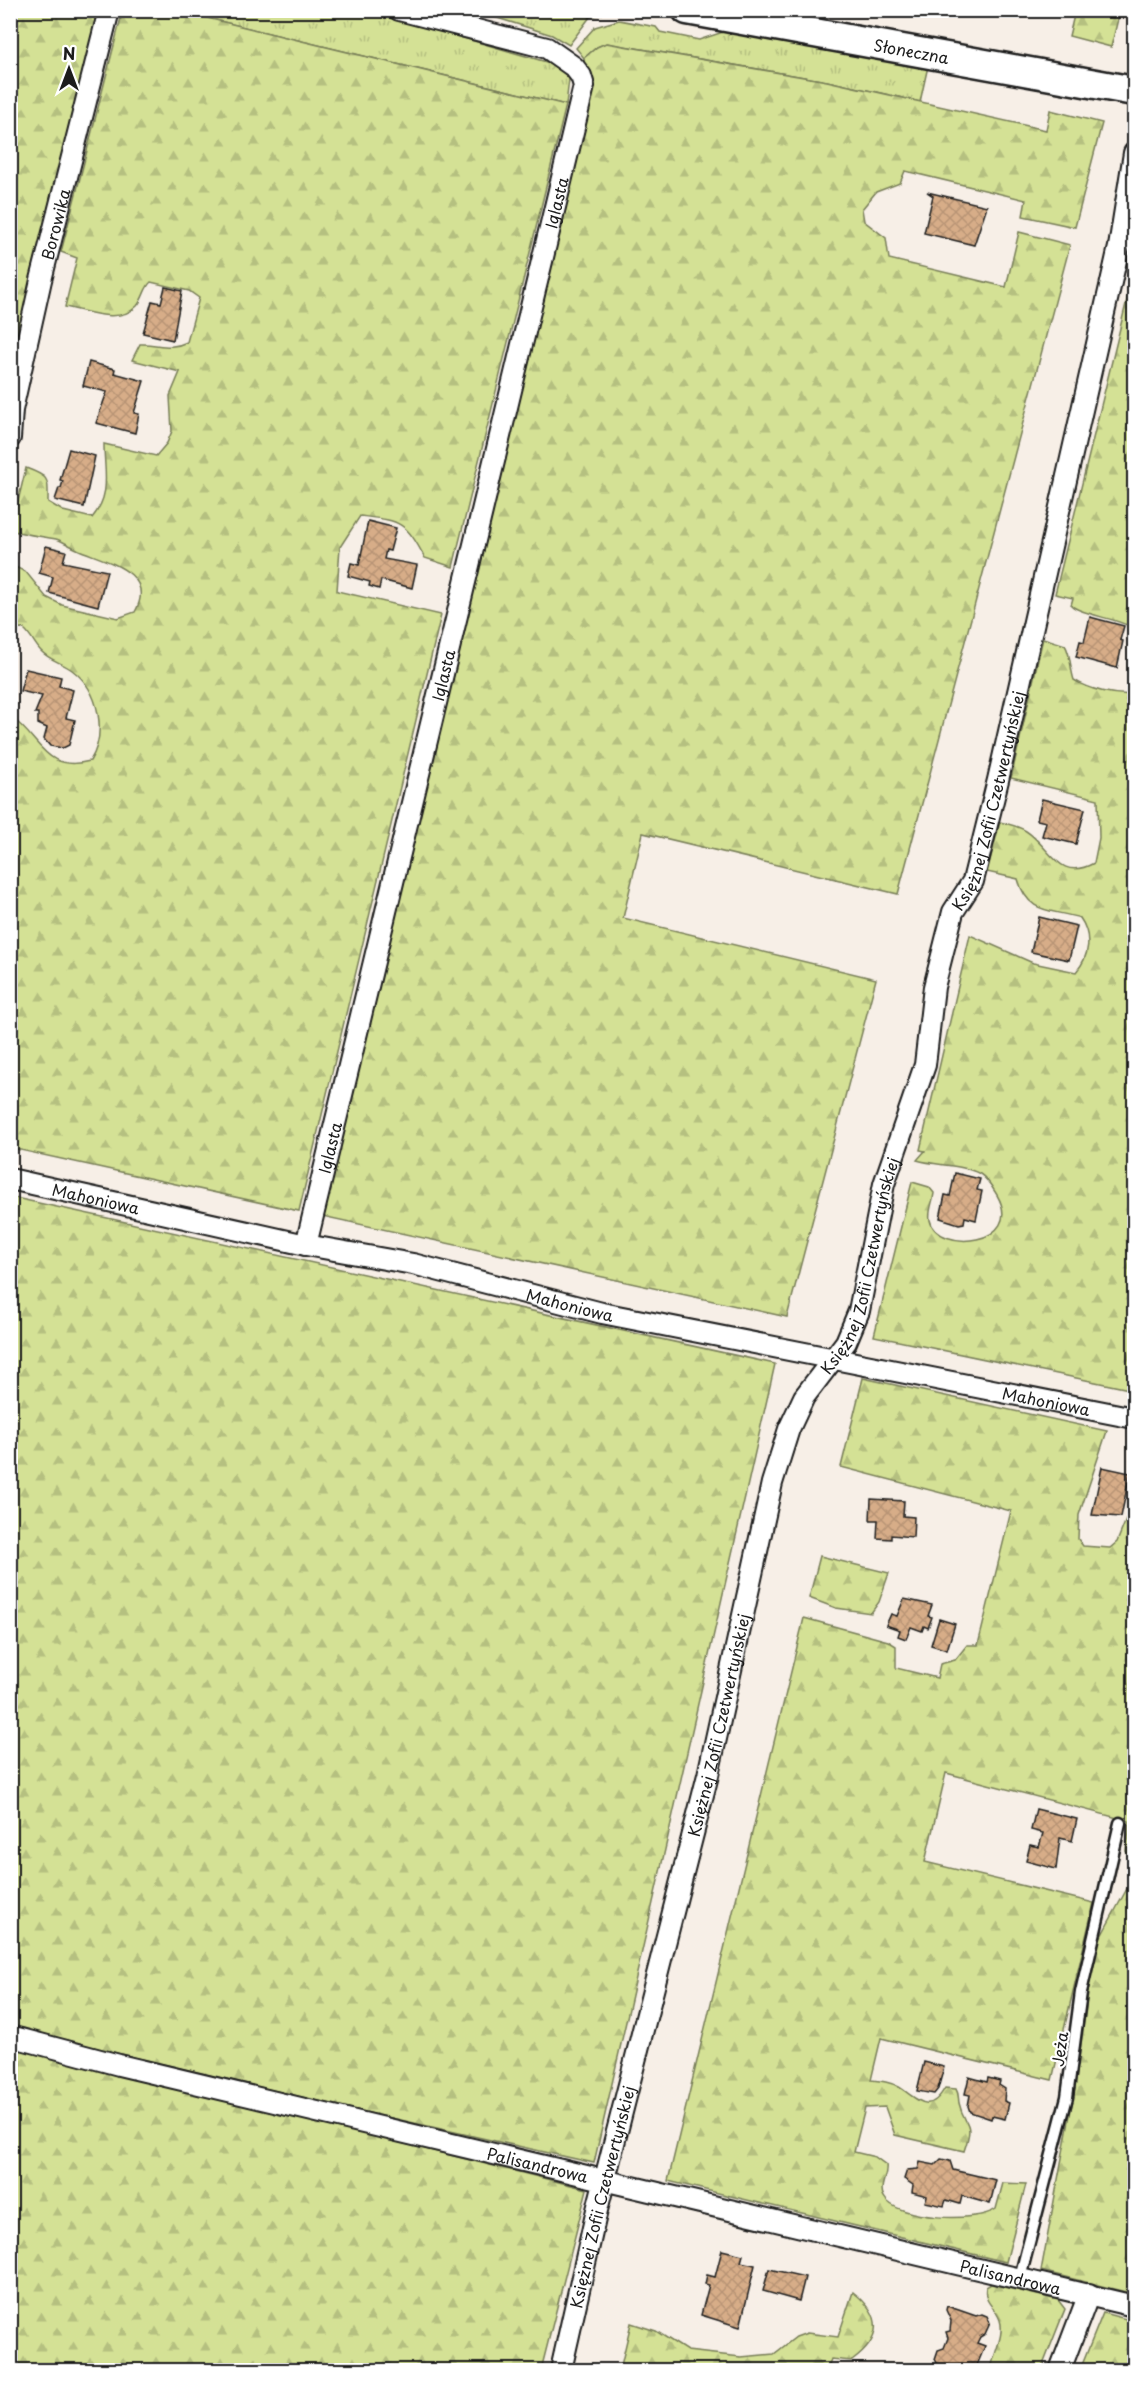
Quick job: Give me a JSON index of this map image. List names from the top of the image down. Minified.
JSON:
{"streets":{"main road":["Słoneczna"],"street":["Iglasta","Borowika","Księżnej Zofii Czetwertyńskiej","Mahoniowa","Palisandrowa"],"lane":["Jeża"]},"crossings":[["Iglasta","Mahoniowa"],["Księżnej Zofii Czetwertyńskiej","Mahoniowa"],["Księżnej Zofii Czetwertyńskiej","Palisandrowa"],["Jeża","Palisandrowa"]],"north":"top"}
